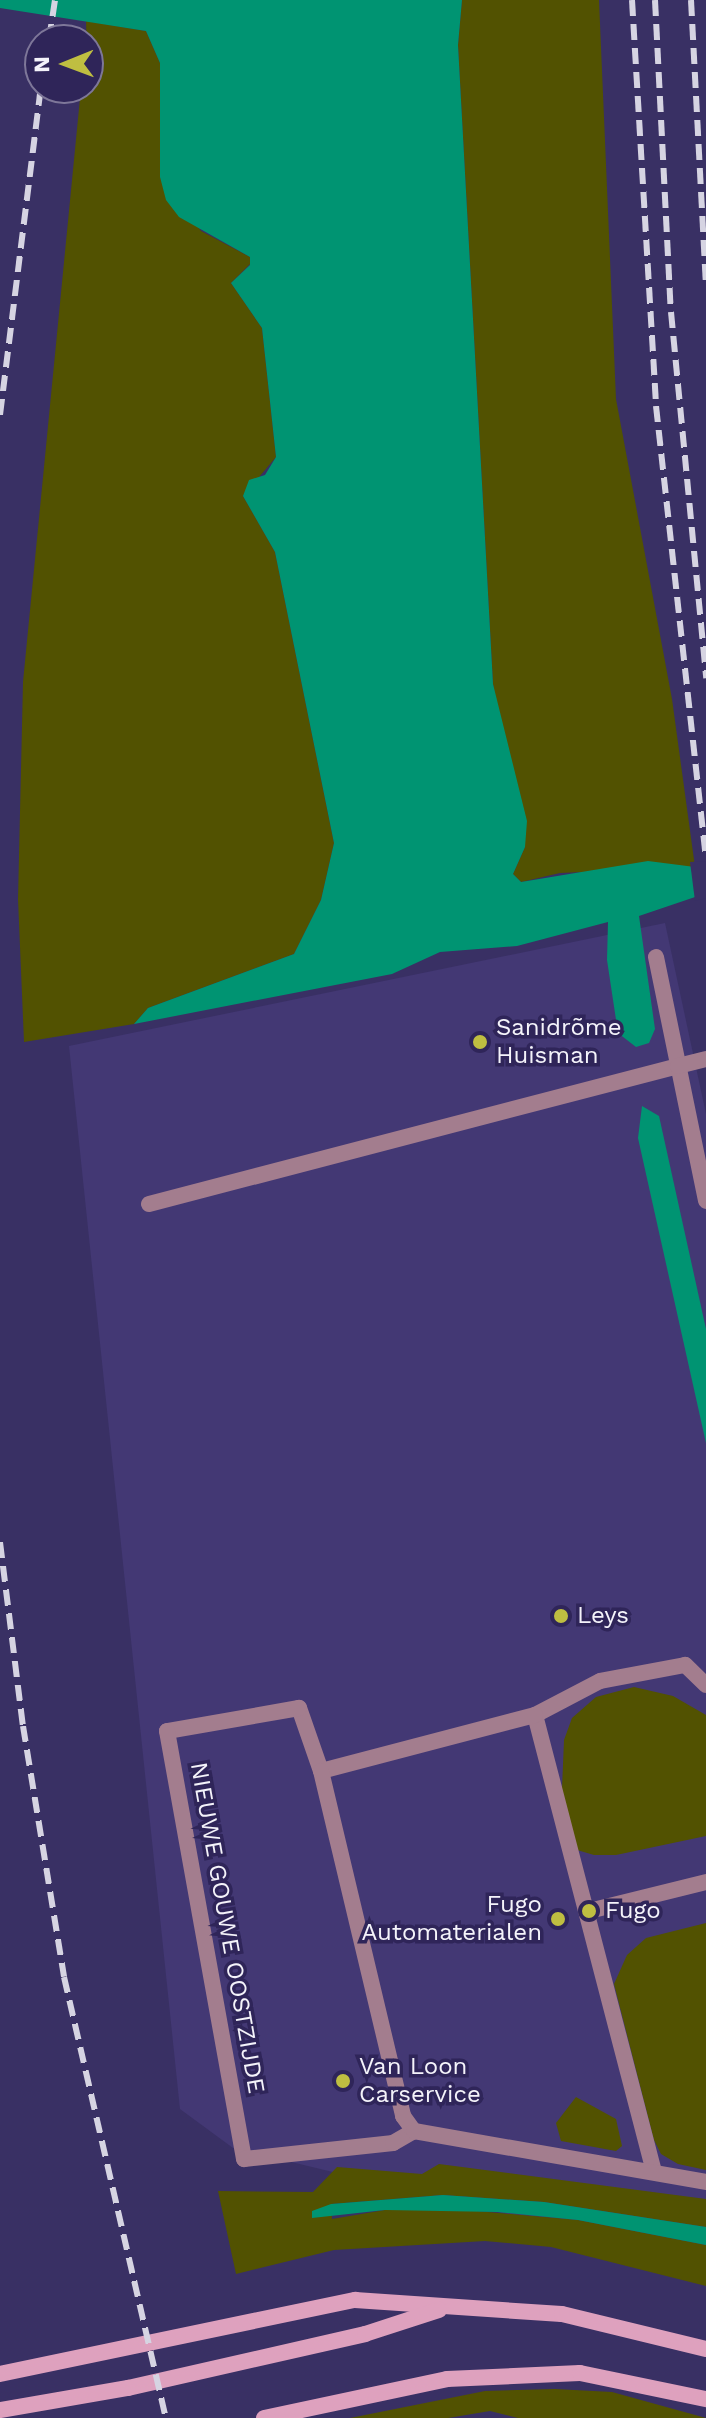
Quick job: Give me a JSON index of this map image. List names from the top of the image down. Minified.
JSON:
{"streets":{"street":["NIEUWE GOUWE OOSTZIJDE"]},"places":["Sanidrõme Huisman","Leys","Fugo","Fugo Automaterialen","Van Loon Carservice"],"north":"left"}
